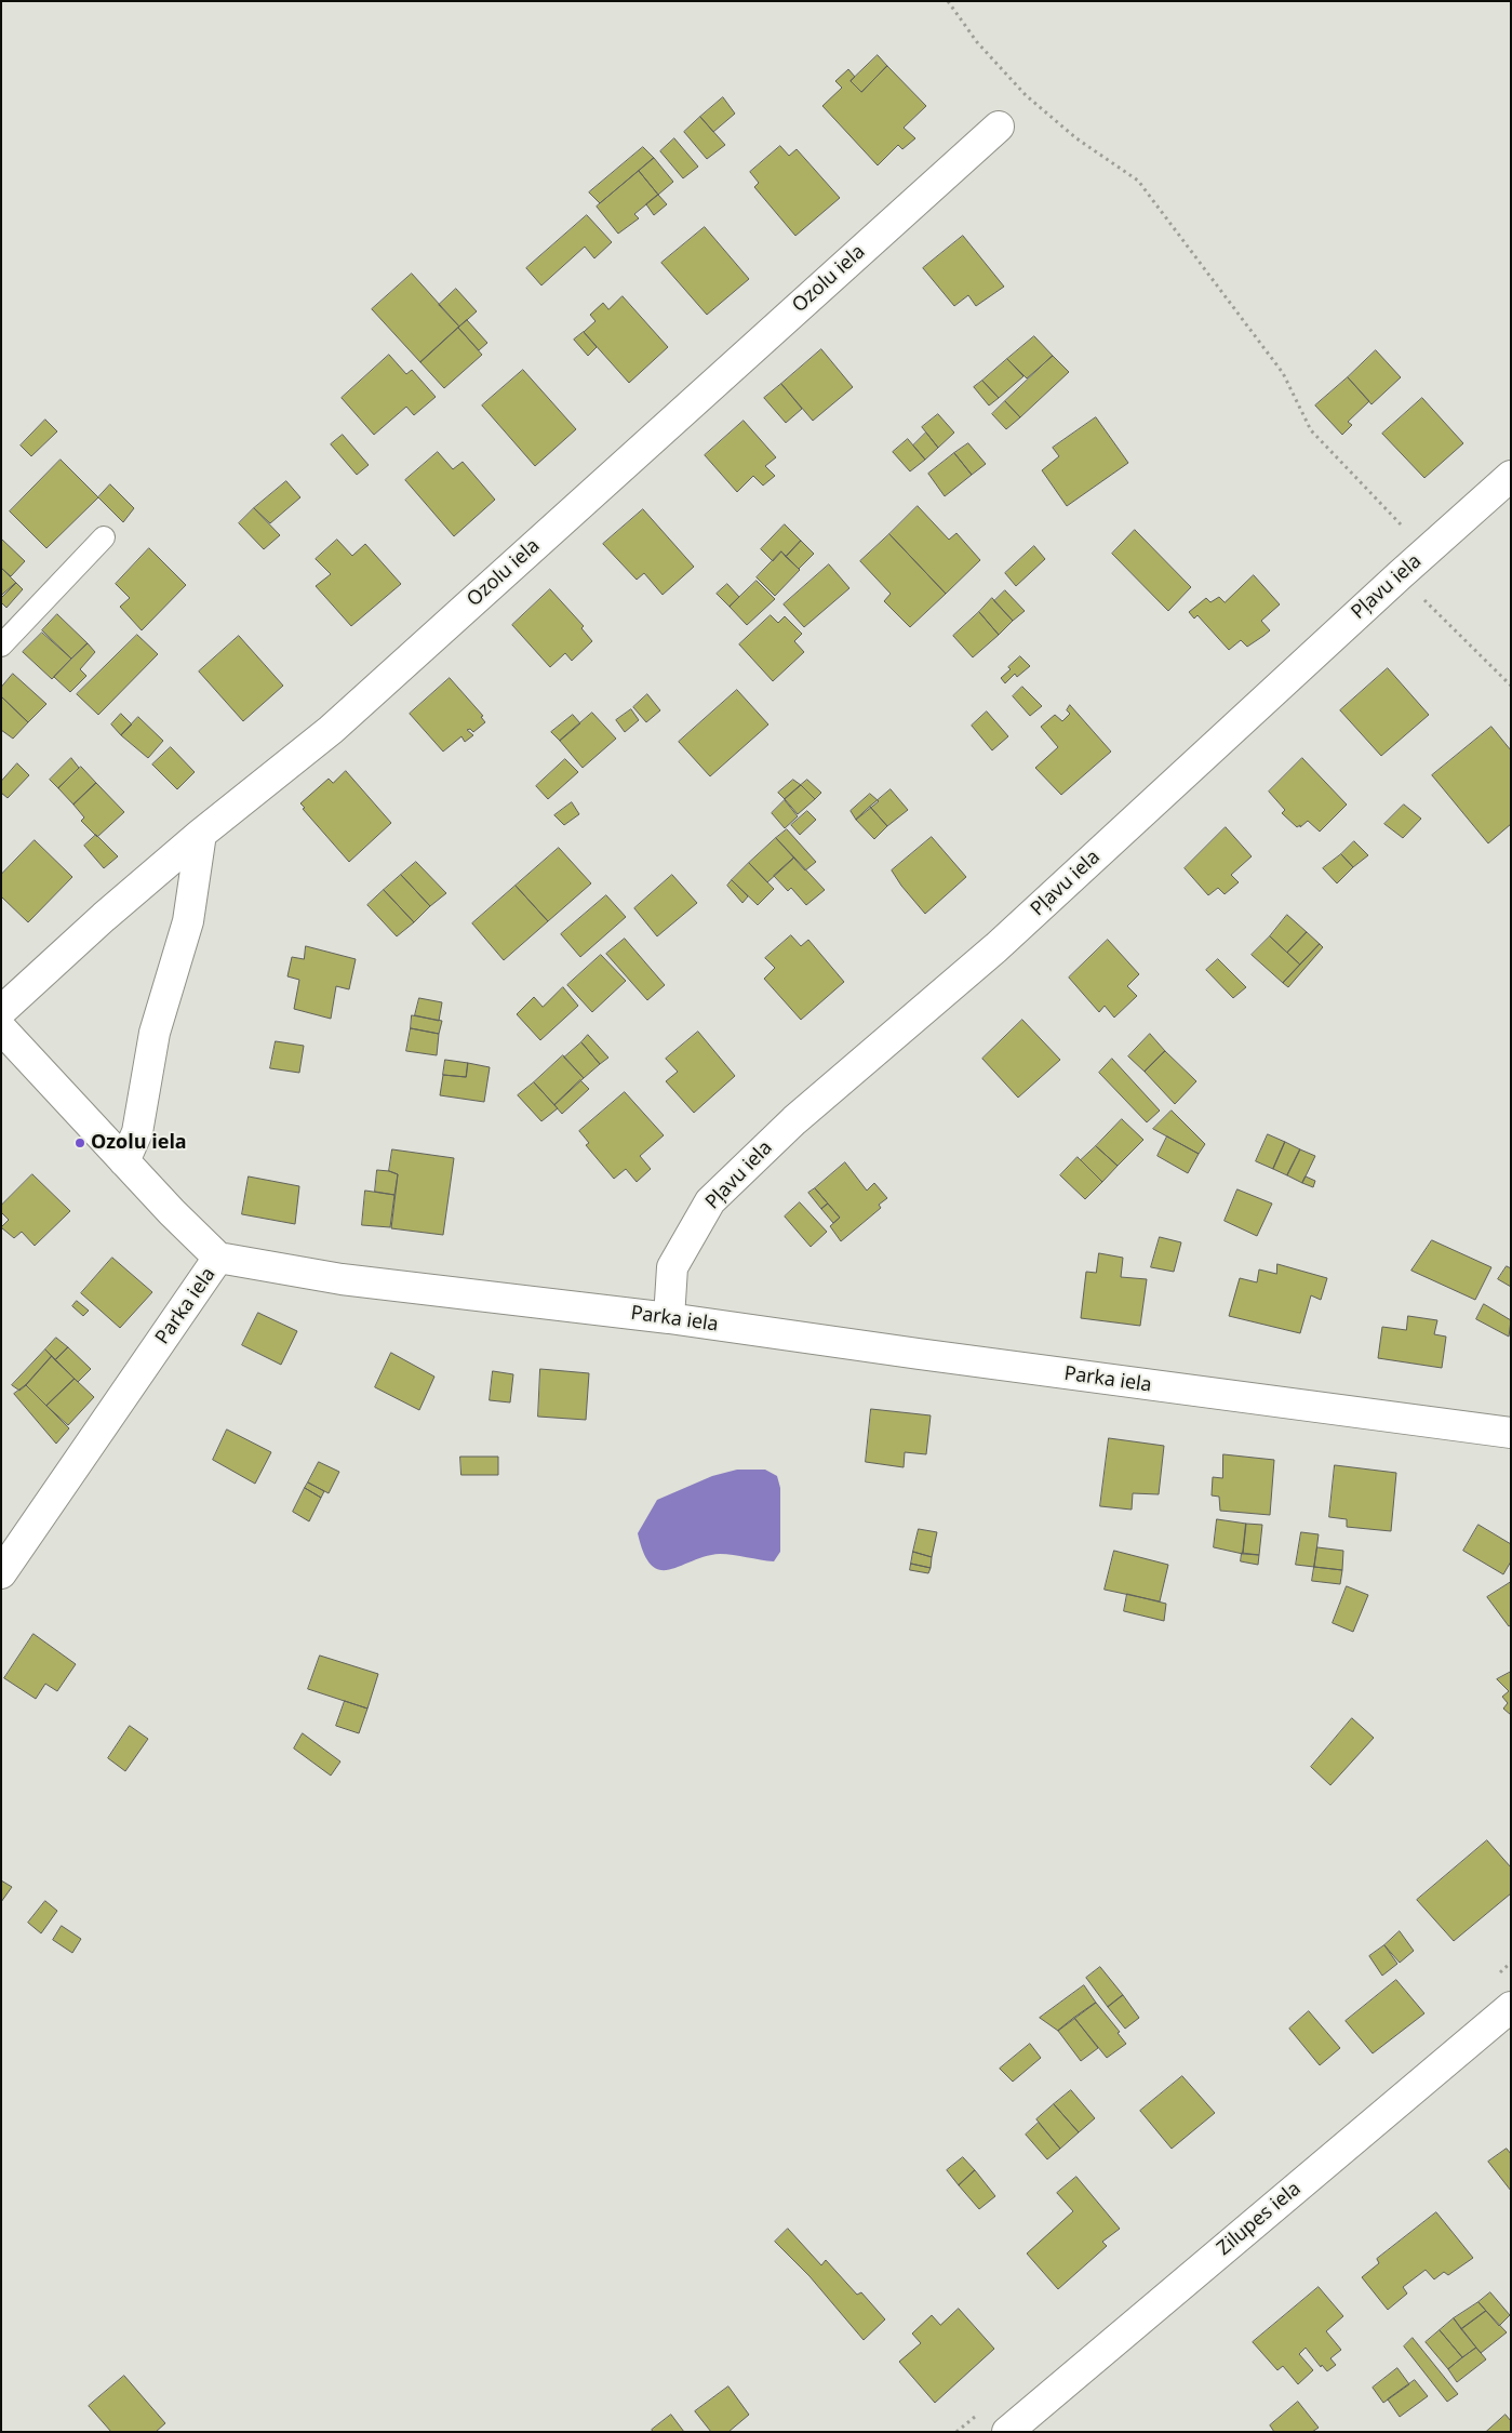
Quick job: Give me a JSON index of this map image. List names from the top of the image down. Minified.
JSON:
{"streets":{"street":["Ozolu iela","Pļavu iela","Parka iela","Zilupes iela"]},"crossings":[["Pļavu iela","Parka iela"]],"places":["Ozolu iela"]}
